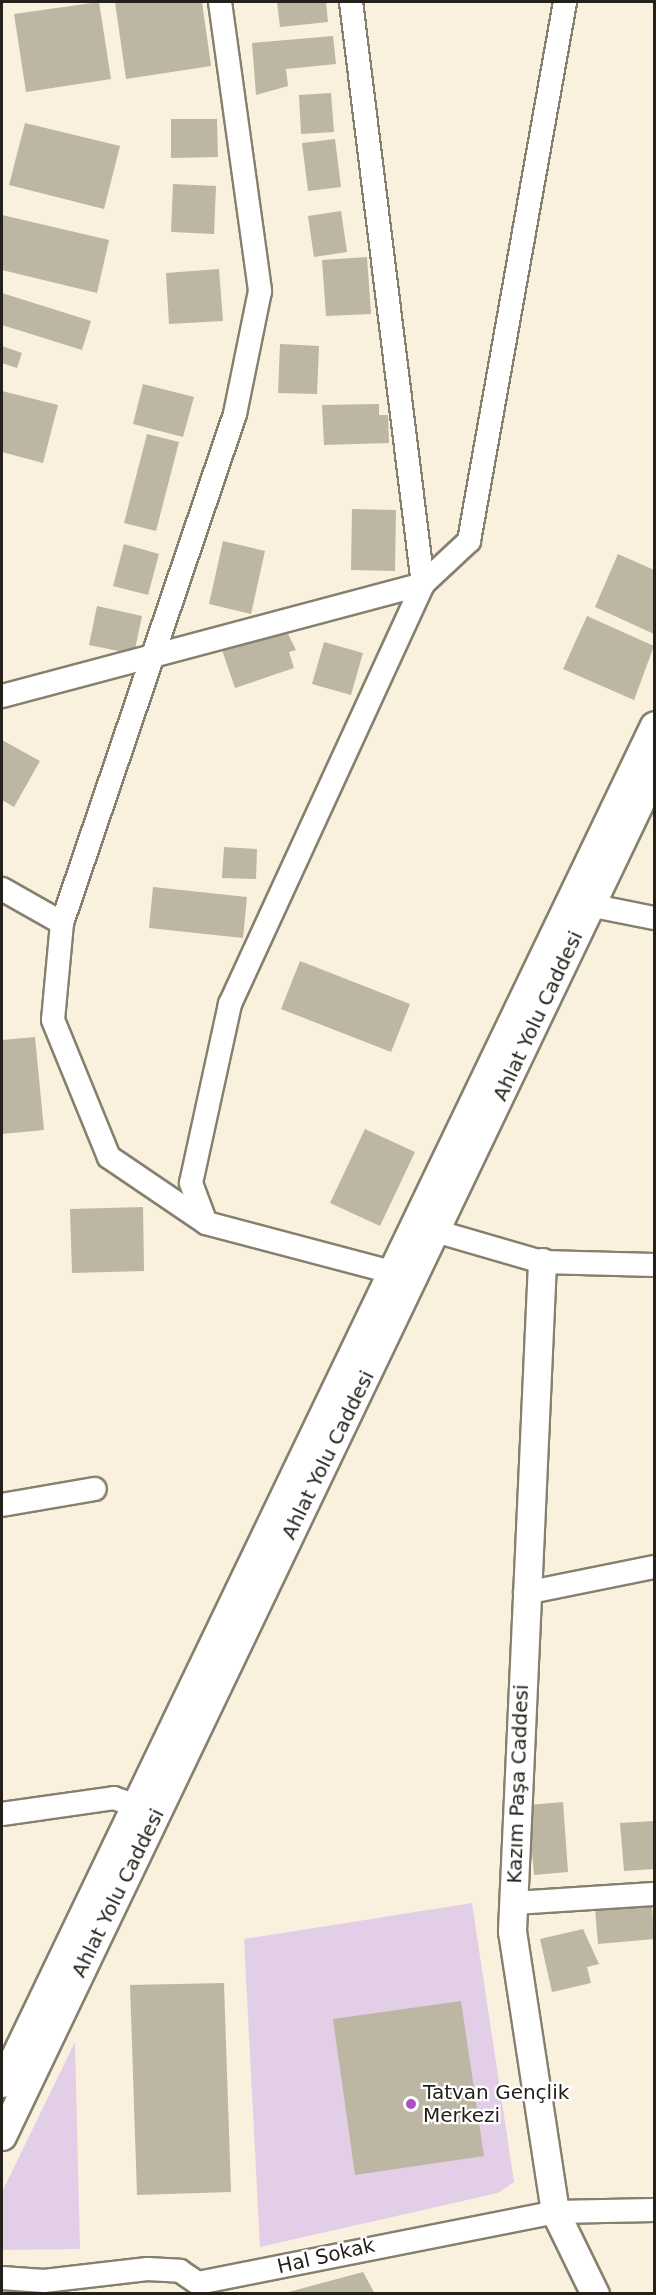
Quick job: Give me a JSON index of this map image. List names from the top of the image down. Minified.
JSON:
{"streets":{"street":["Ahlat Yolu Caddesi","Kazım Paşa Caddesi","Hal Sokak"]},"crossings":[["Kazım Paşa Caddesi","Hal Sokak"]],"places":["Tatvan Gençlik Merkezi"]}
